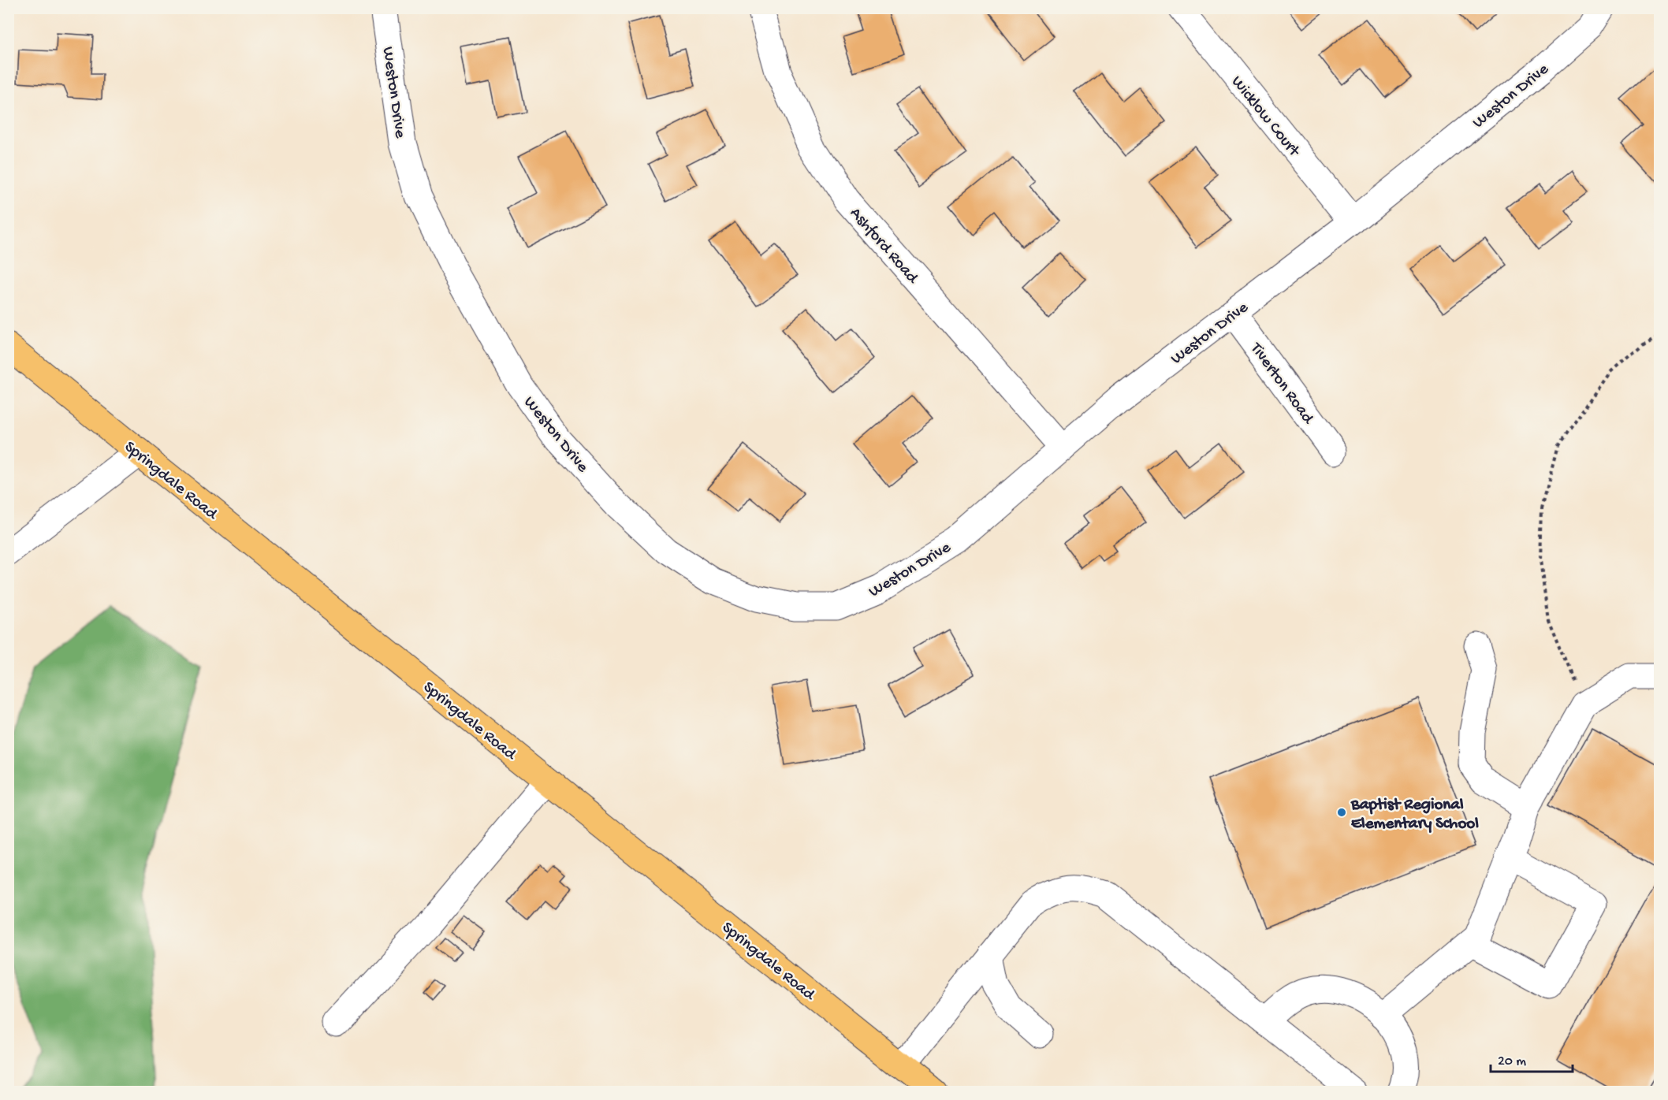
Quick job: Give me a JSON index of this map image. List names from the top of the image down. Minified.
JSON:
{"streets":{"main road":["Springdale Road"],"street":["Weston Drive","Wicklow Court","Ashford Road","Tiverton Road"]},"crossings":[["Weston Drive","Wicklow Court"],["Weston Drive","Ashford Road"],["Weston Drive","Tiverton Road"]],"places":["Baptist Regional Elementary School"],"scale_bar":"20 m"}
